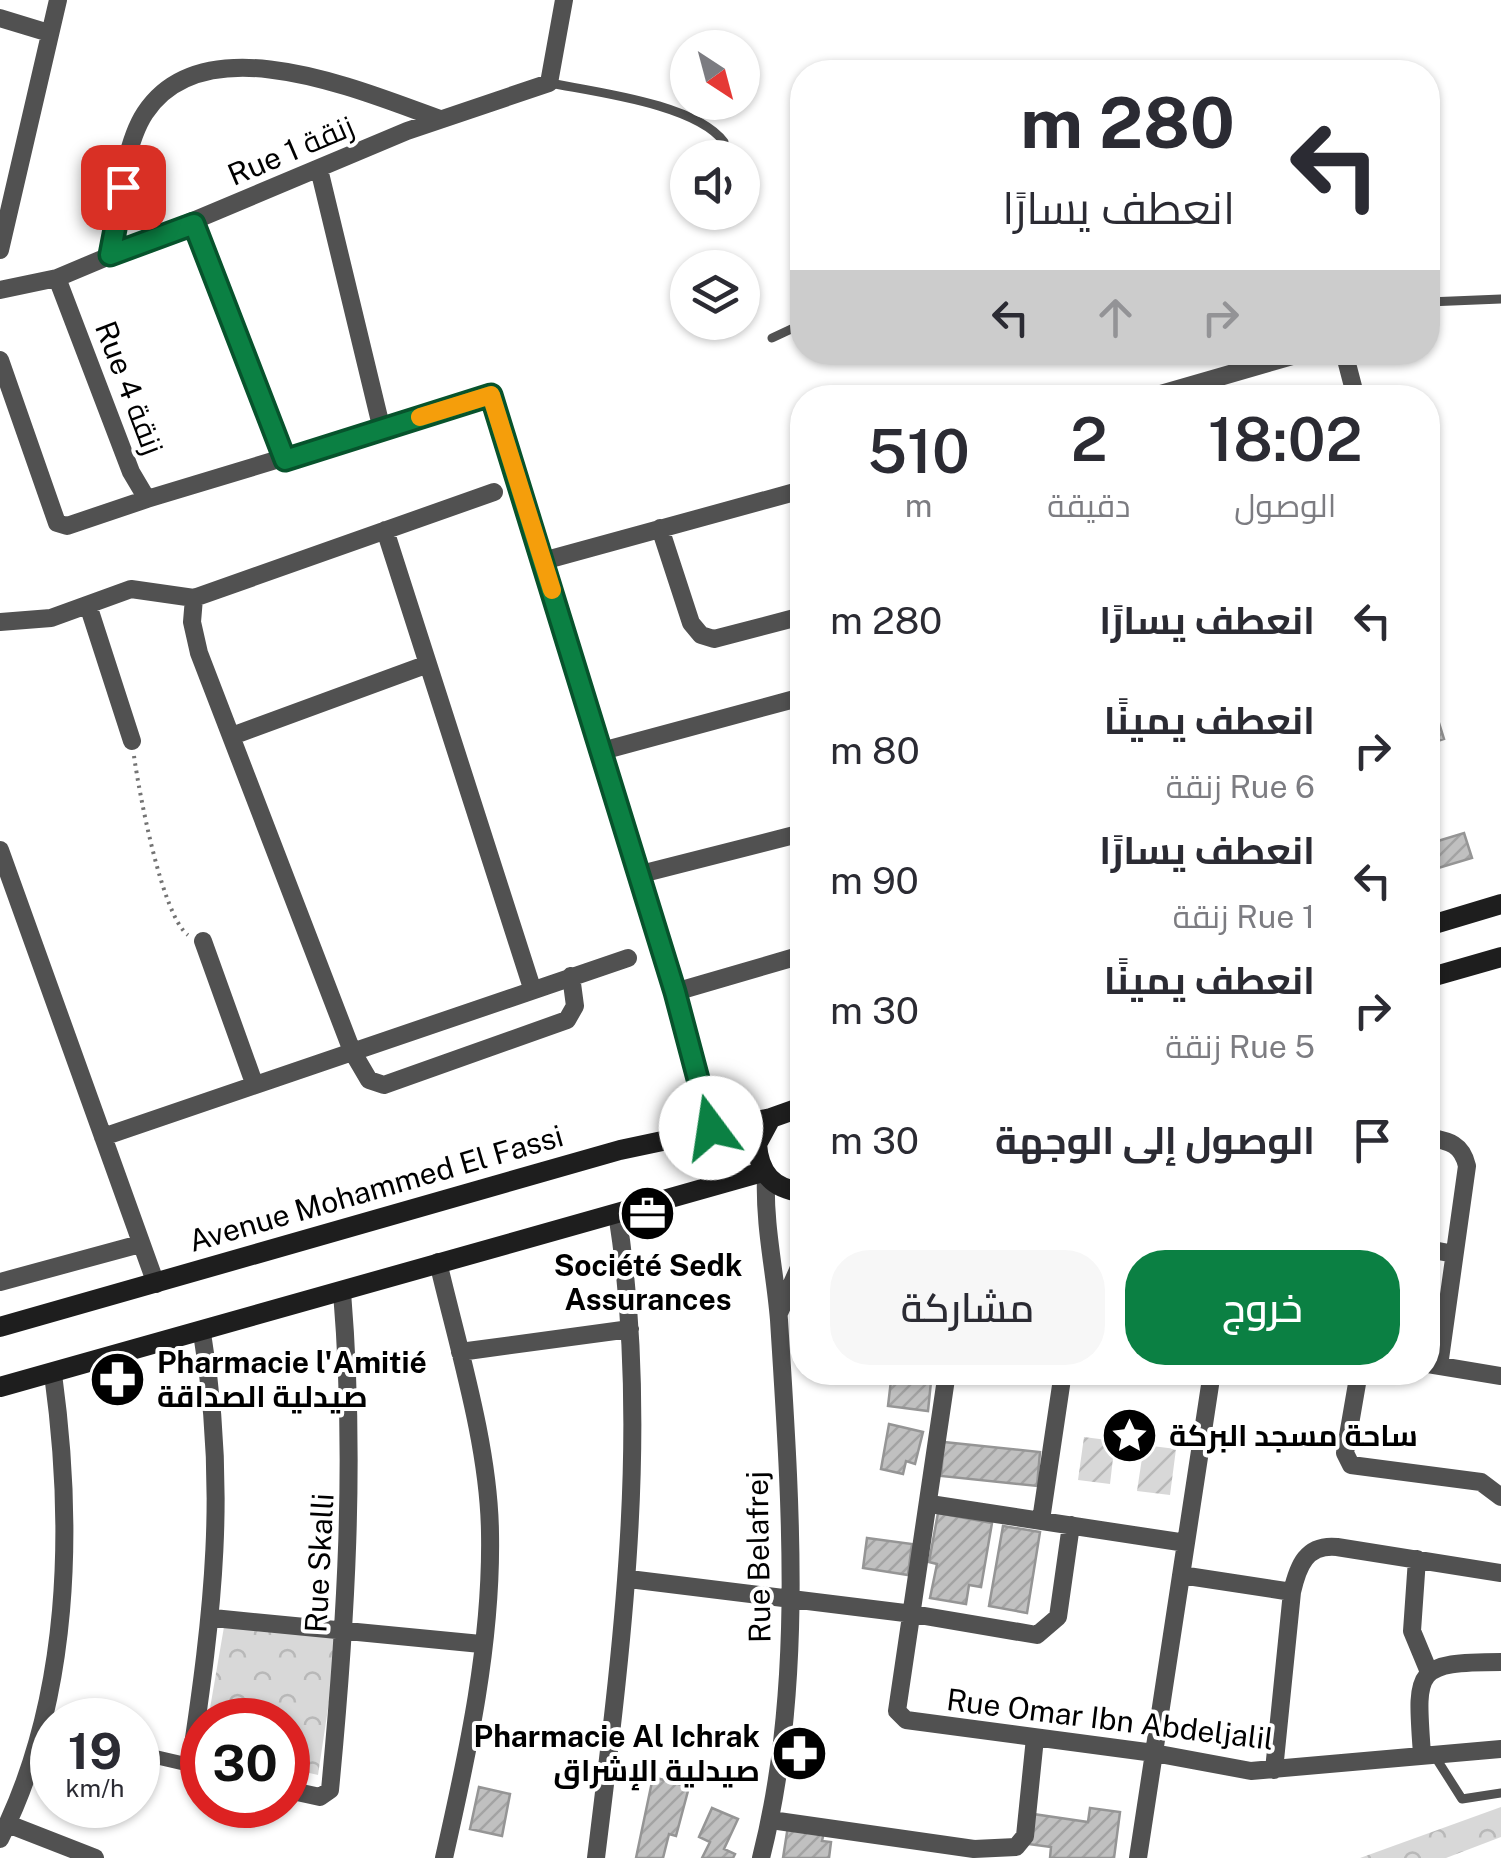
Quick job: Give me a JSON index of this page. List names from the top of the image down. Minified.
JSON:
{"streets":{"main road":["Avenue Mohammed El Fassi"],"street":["Rue 1 زنقة","Rue 4 زنقة","Rue Belafrej","Rue Skalli","Rue Omar Ibn Abdeljalil"]},"crossings":[["Rue 1 زنقة","Rue 4 زنقة"]],"places":{"office":["Société Sedk Assurances"],"pharmacy":["Pharmacie l'Amitié صيدلية الصداقة","Pharmacie Al Ichrak صيدلية الإشراق"],"place":["ساحة مسجد البركة"]},"north":"bottom right","page":{"turn":["280 m","انعطف يسارًا"],"eta":["18:02","الوصول","2","دقيقة","510","m"],"list":[{"name":"انعطف يسارًا","value":"280 m"},{"name":"انعطف يمينًا","note":"Rue 6 زنقة","value":"80 m"},{"name":"انعطف يسارًا","note":"Rue 1 زنقة","value":"90 m"},{"name":"انعطف يمينًا","note":"Rue 5 زنقة","value":"30 m"},{"name":"الوصول إلى الوجهة","value":"30 m"}],"buttons":["خروج","مشاركة"],"speed":"19 km/h","limit":"30"}}
